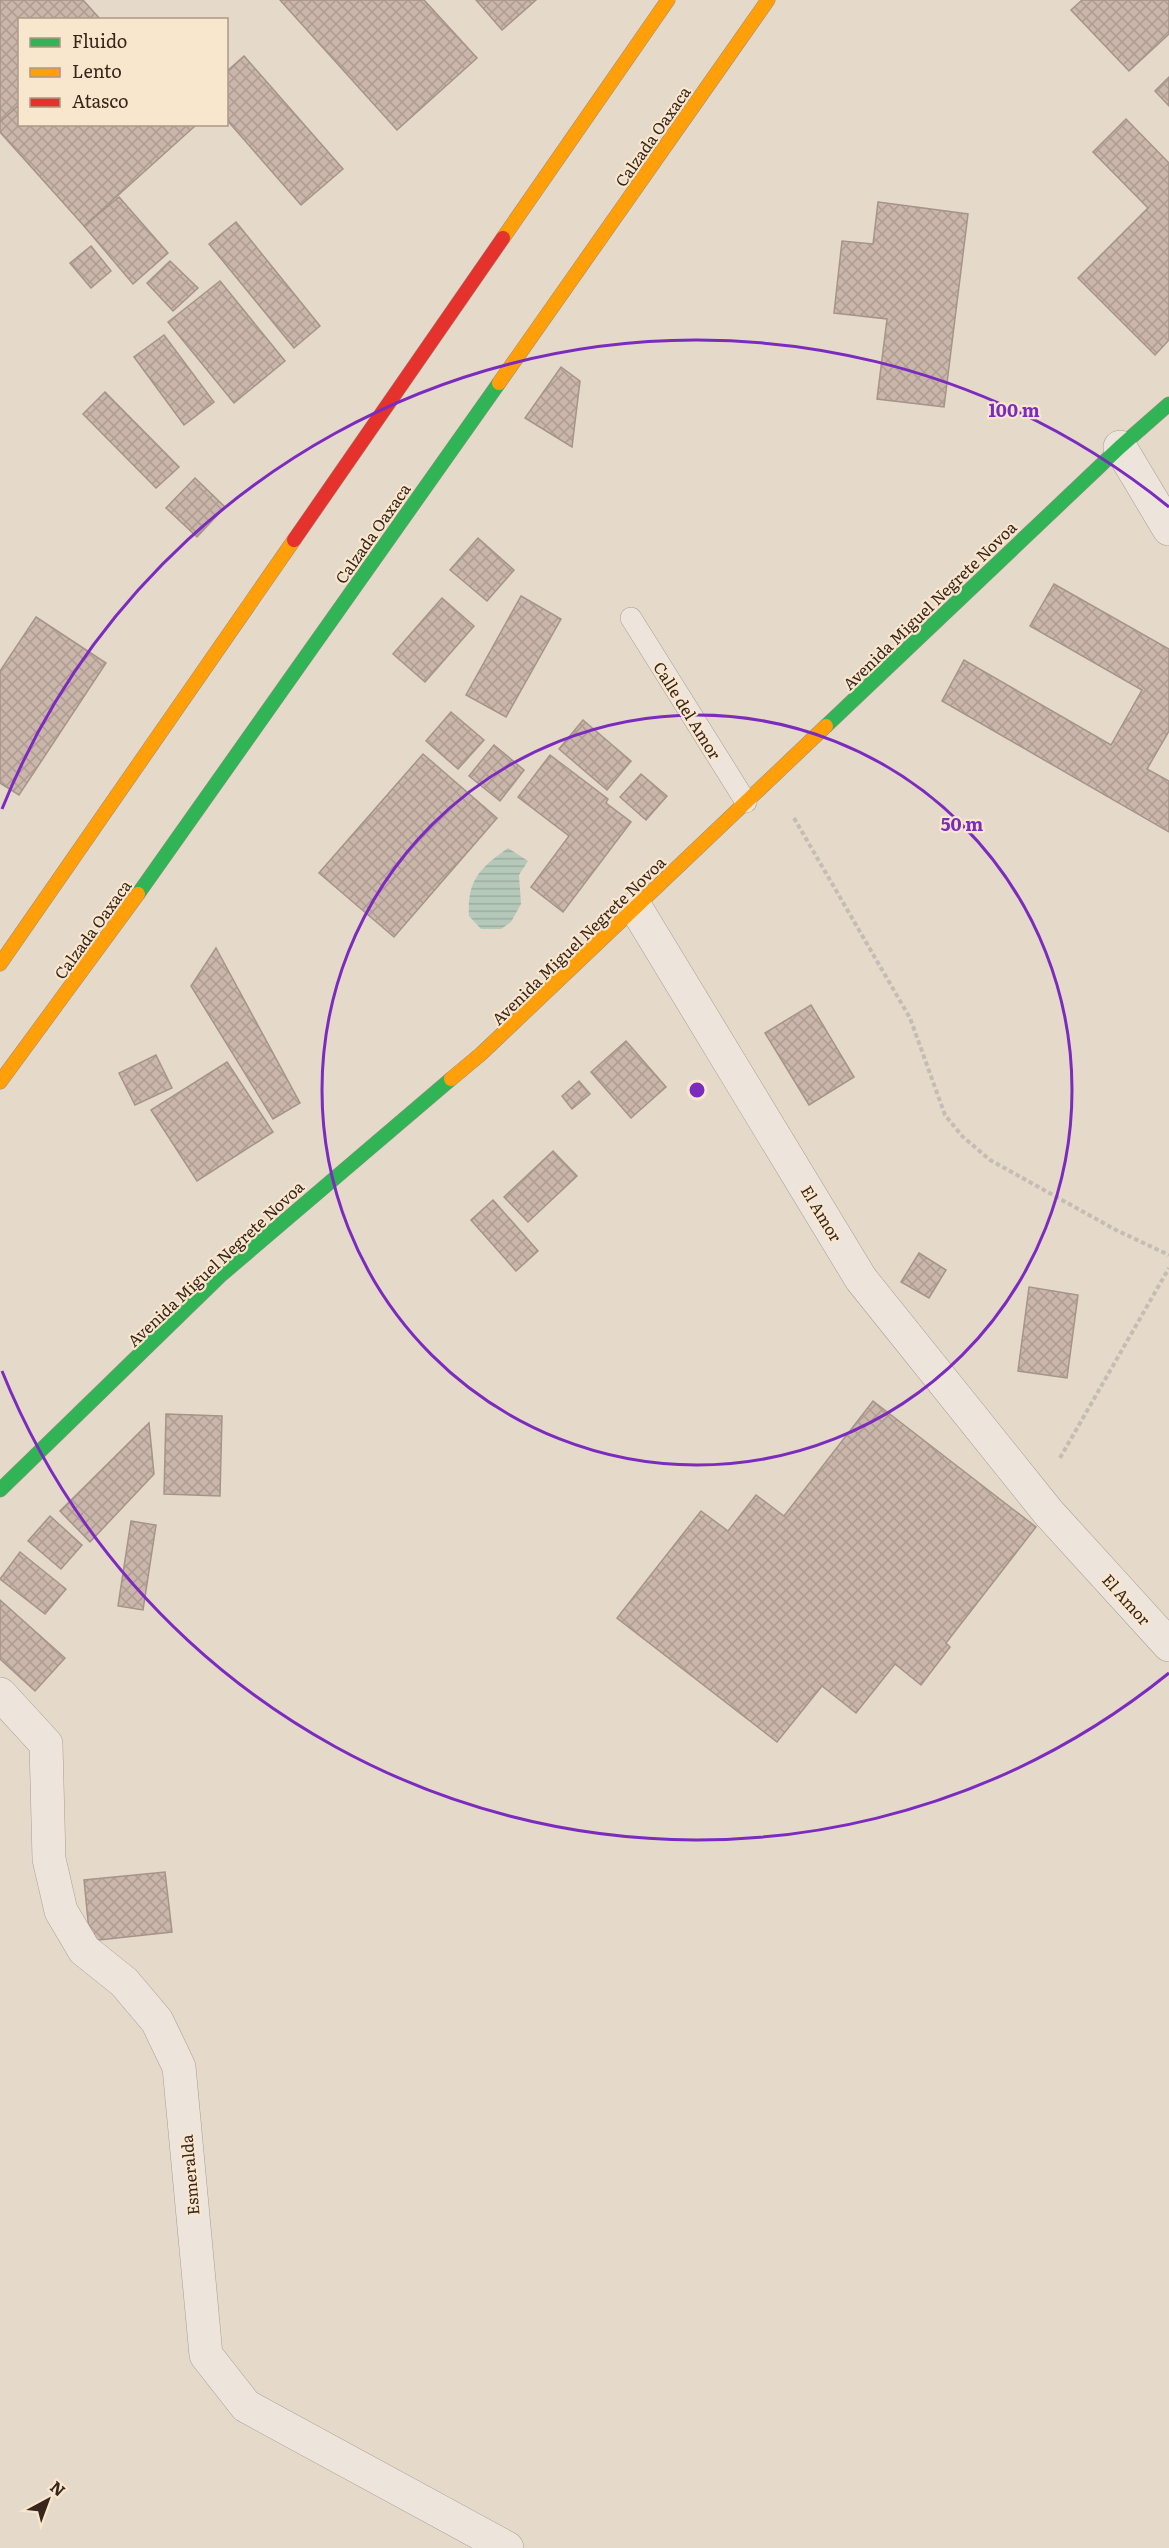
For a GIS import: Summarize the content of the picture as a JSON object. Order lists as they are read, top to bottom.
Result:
{
  "streets": {
    "main road": ["Calzada Oaxaca", "Avenida Miguel Negrete Novoa"],
    "street": ["El Amor", "Esmeralda"],
    "lane": ["Calle del Amor"]
  },
  "crossings": [
    ["Avenida Miguel Negrete Novoa", "Calle del Amor"],
    ["Avenida Miguel Negrete Novoa", "El Amor"]
  ],
  "legend": ["Fluido", "Lento", "Atasco"],
  "north": "top right",
  "rings": ["100 m", "50 m"]
}
